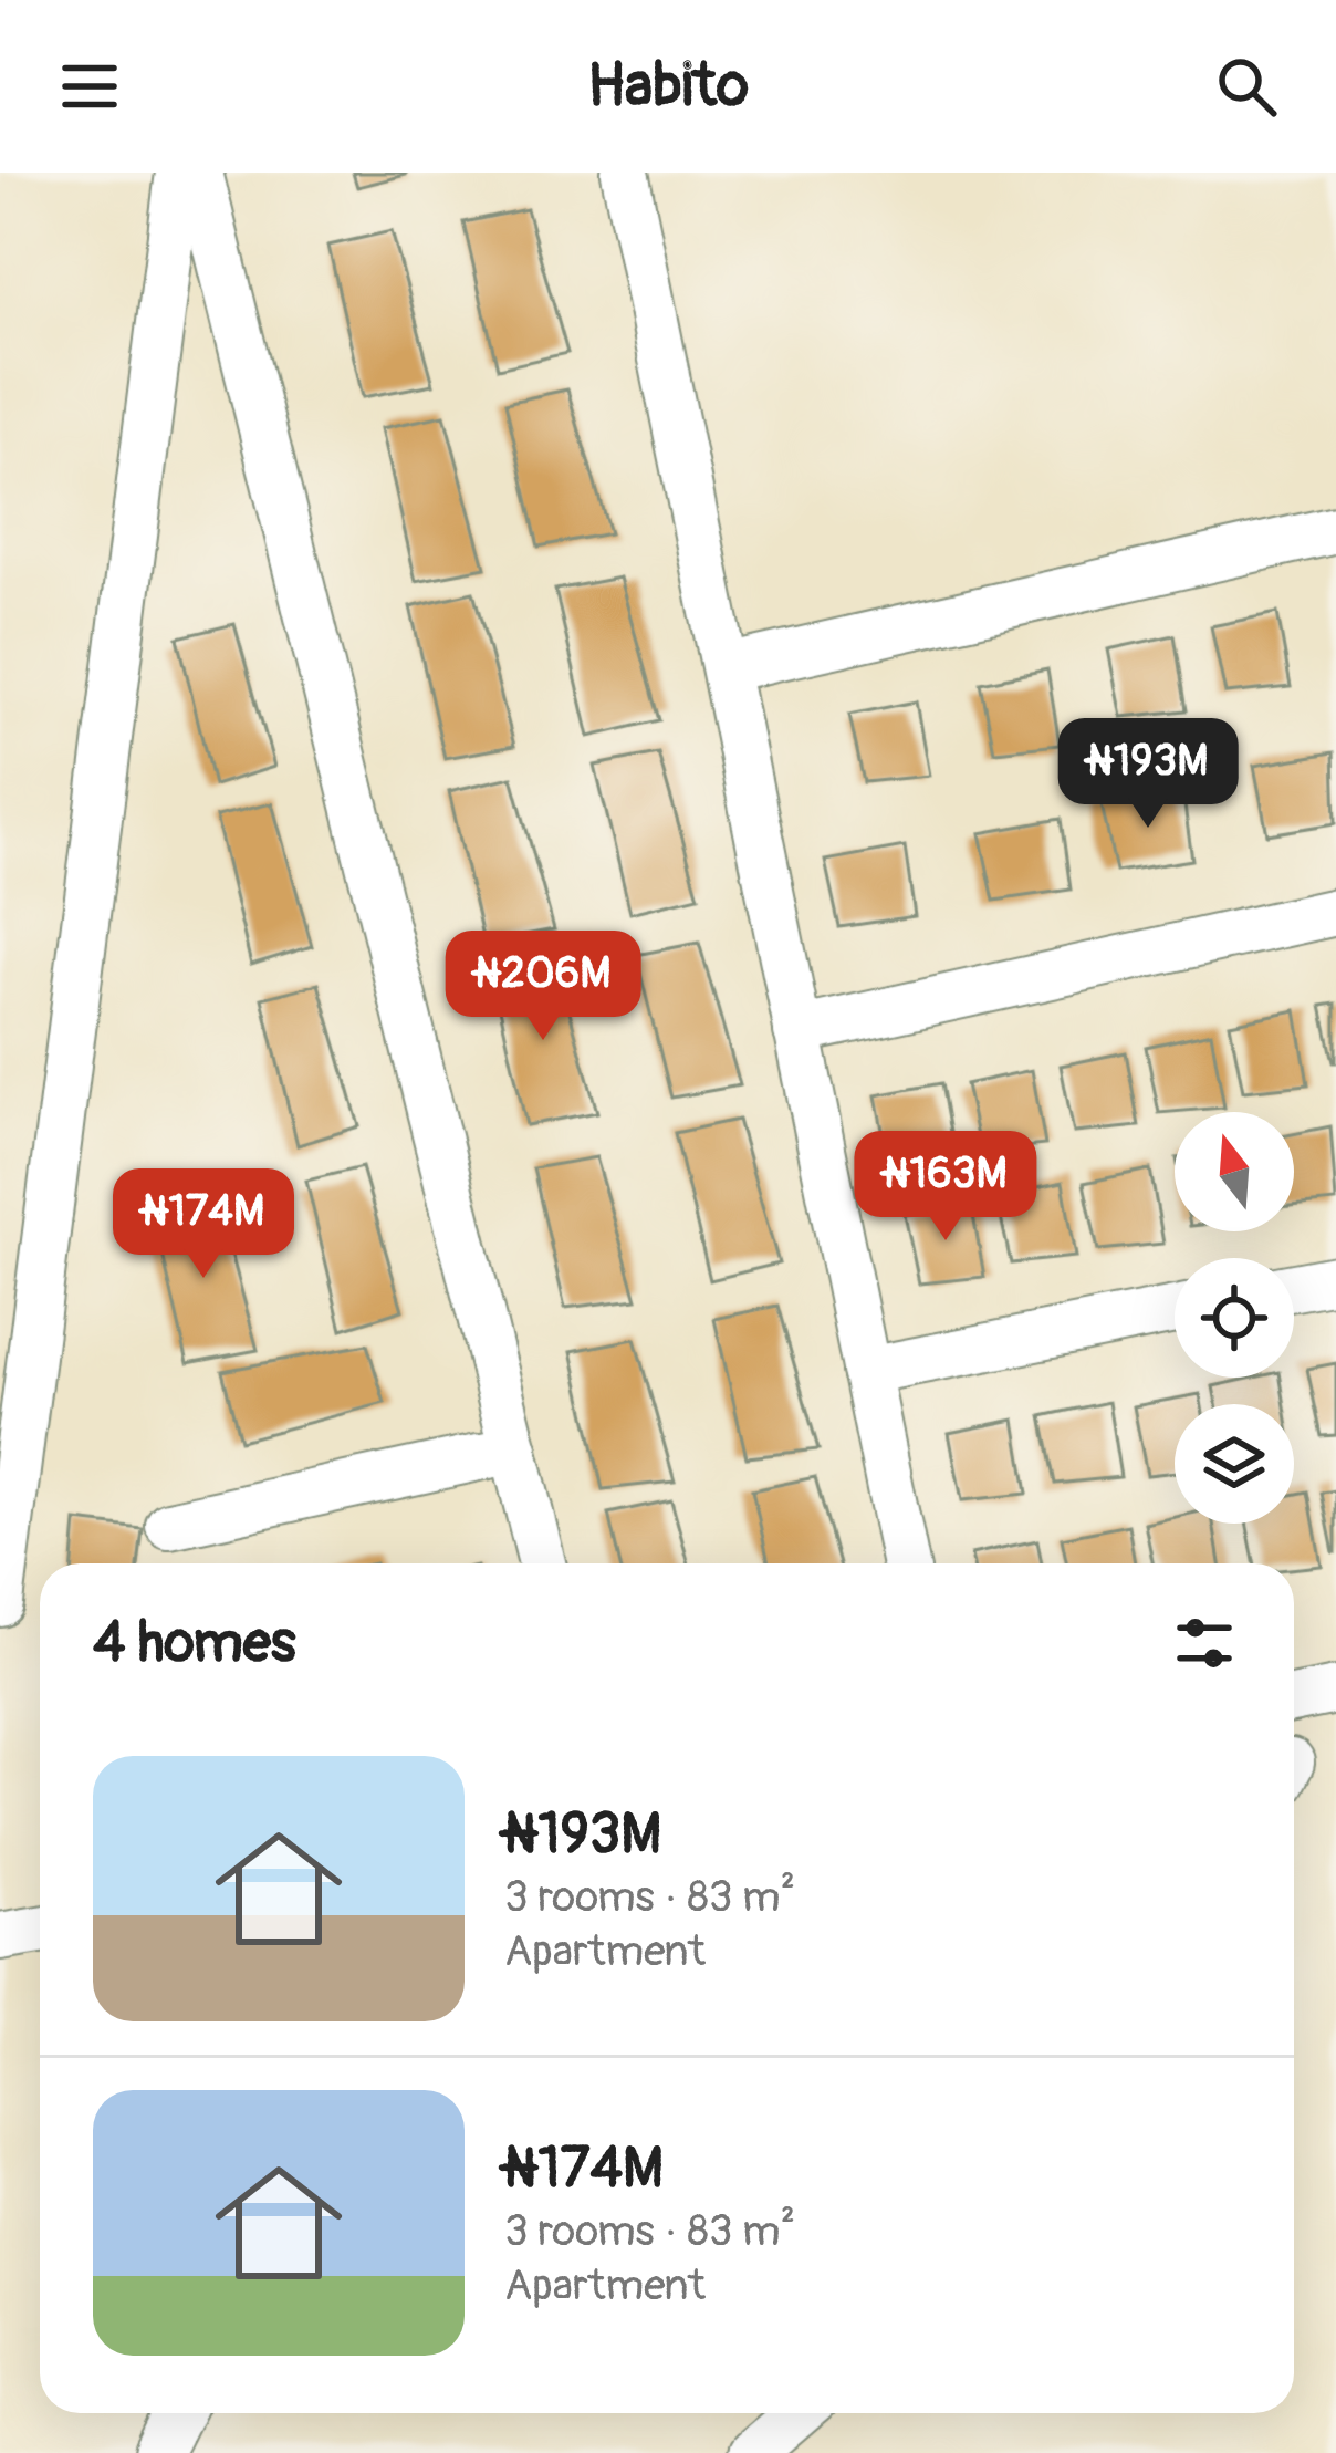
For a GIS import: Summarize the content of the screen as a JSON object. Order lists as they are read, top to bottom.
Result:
{
  "north": "top",
  "page": {
    "header": "Habito",
    "price": [
      "₦193M",
      "₦206M",
      "₦163M",
      "₦174M"
    ],
    "heading": "4 homes",
    "list": [
      {
        "name": "₦193M",
        "note": "3 rooms · 83 m² · Apartment"
      },
      {
        "name": "₦174M",
        "note": "3 rooms · 83 m² · Apartment"
      }
    ]
  }
}
